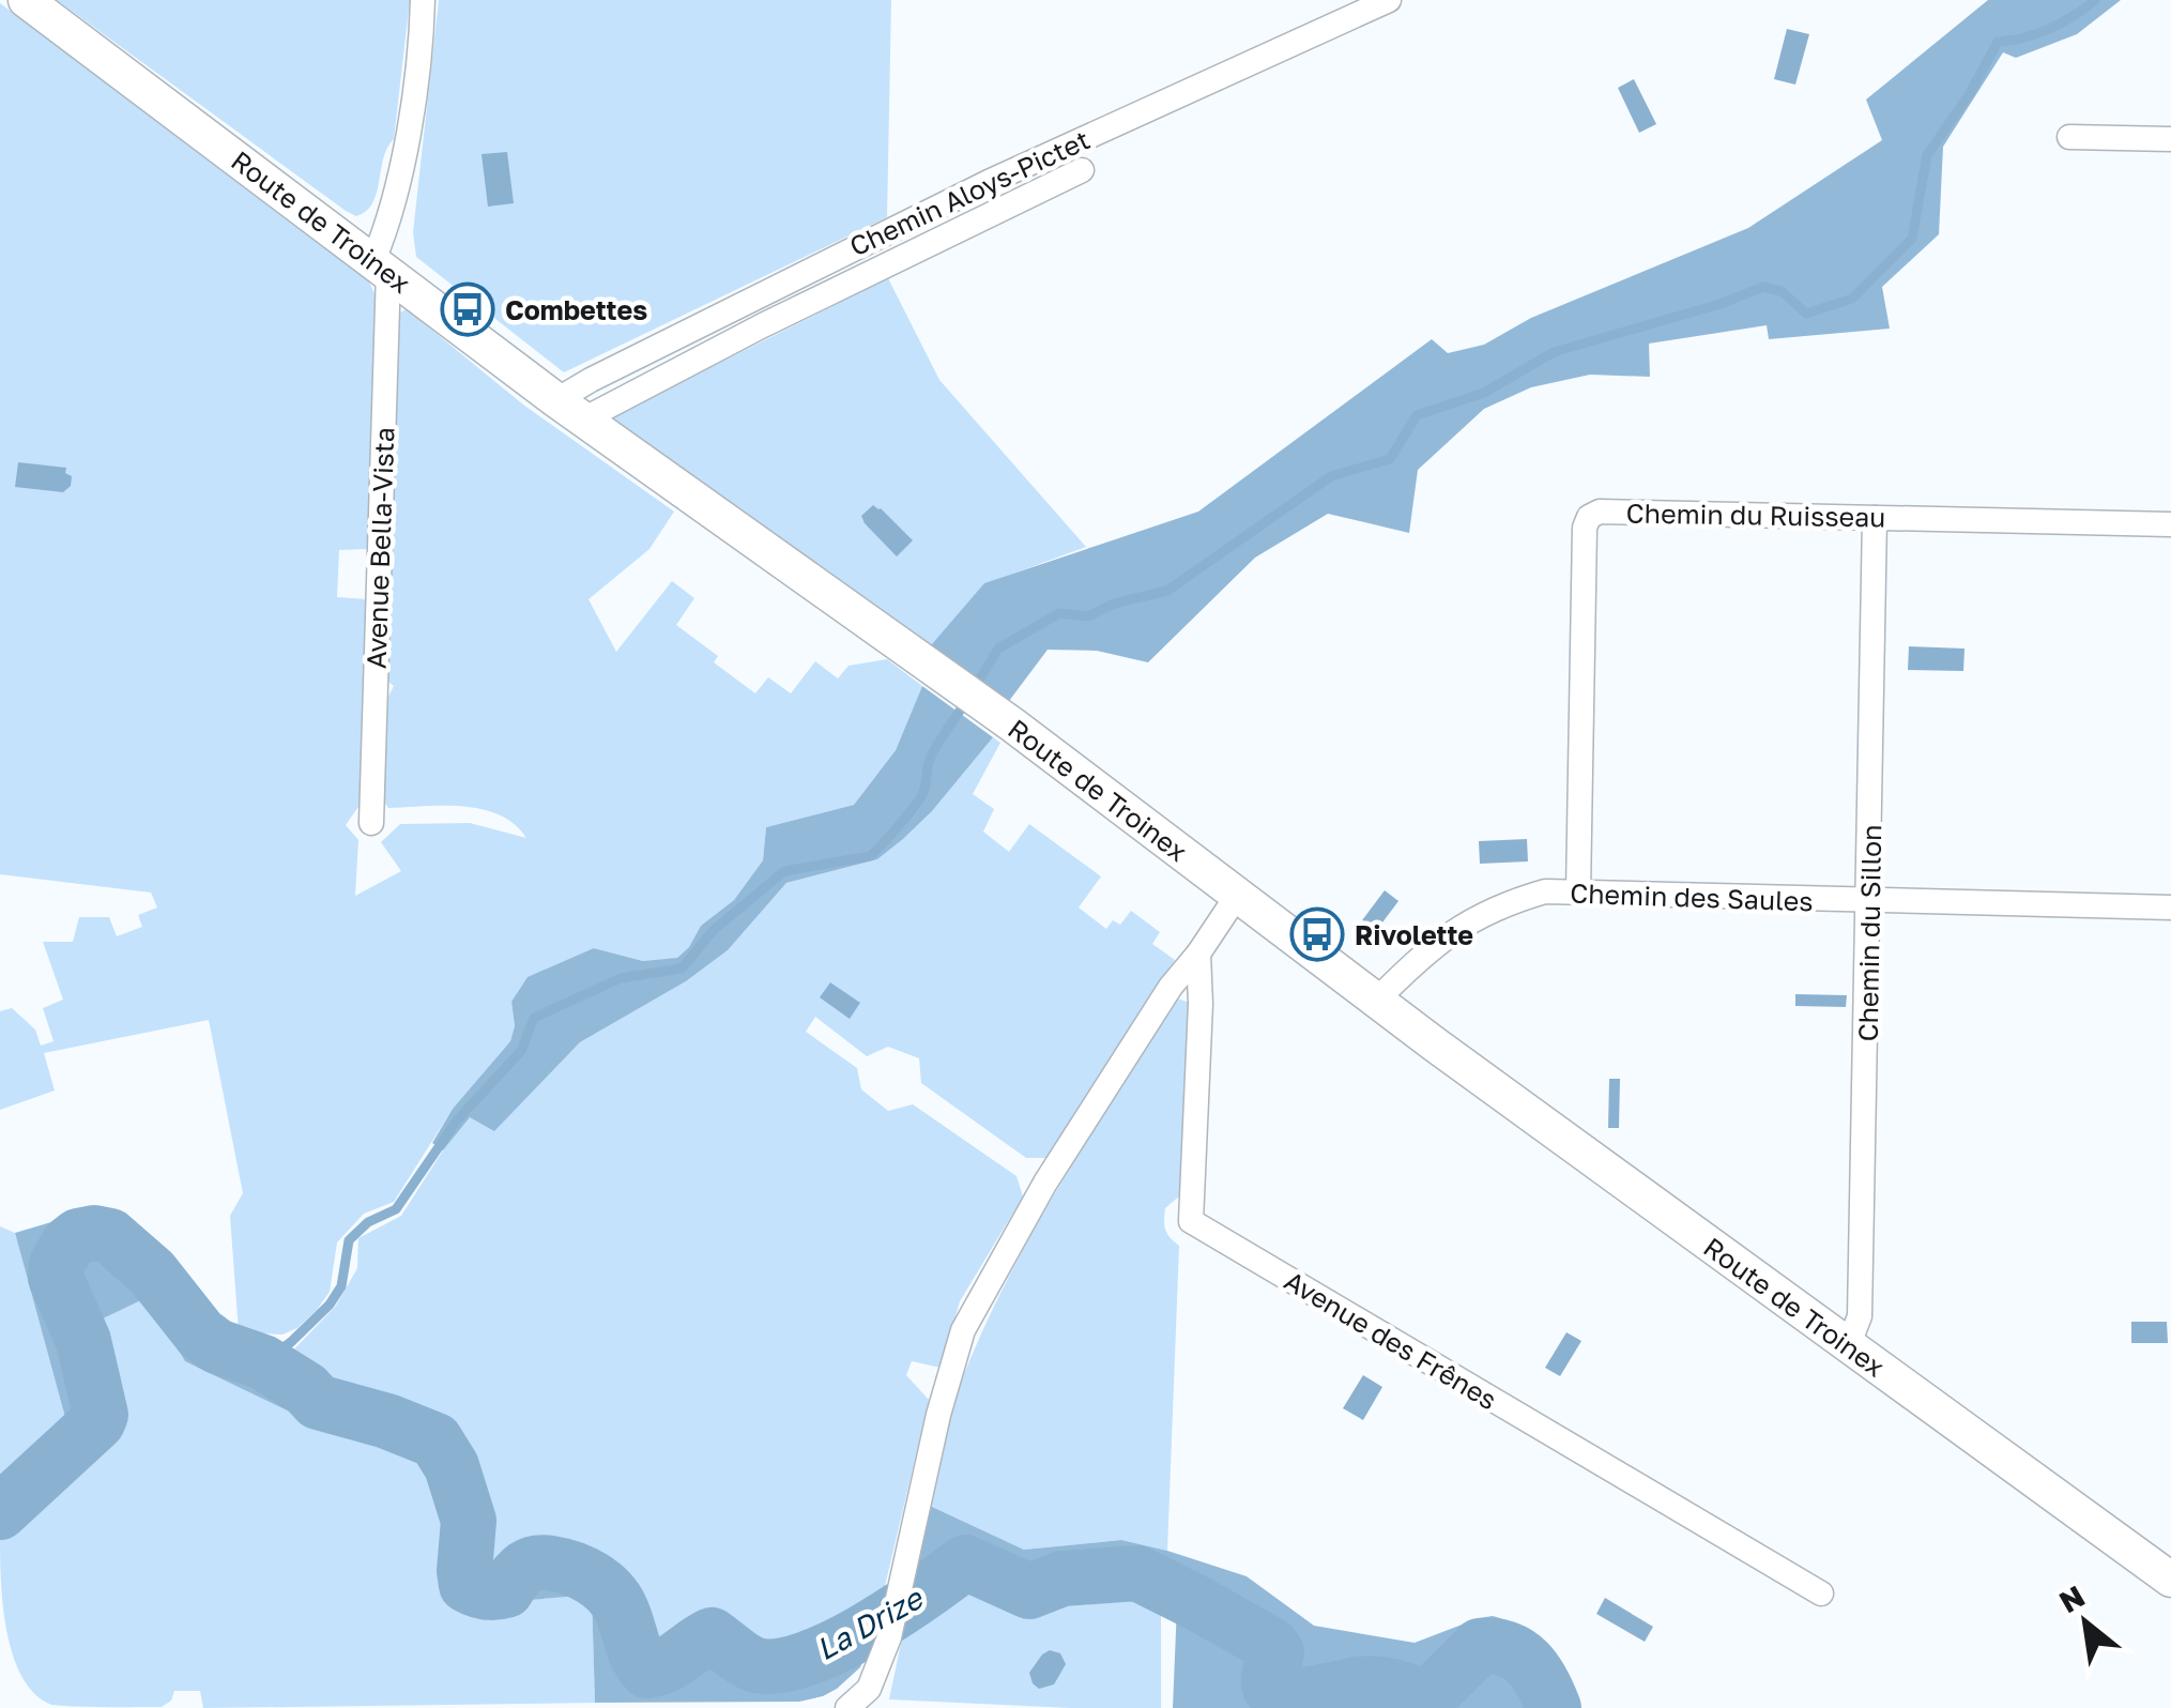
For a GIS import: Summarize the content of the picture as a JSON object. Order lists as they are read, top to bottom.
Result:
{
  "streets": {
    "street": [
      "Chemin Aloys-Pictet",
      "Route de Troinex",
      "Chemin du Ruisseau",
      "Avenue Bella-Vista",
      "Chemin des Saules",
      "Chemin du Sillon",
      "Avenue des Frênes"
    ]
  },
  "crossings": [
    ["Chemin Aloys-Pictet", "Route de Troinex"],
    ["Route de Troinex", "Avenue Bella-Vista"],
    ["Route de Troinex", "Chemin des Saules"],
    ["Route de Troinex", "Chemin du Sillon"],
    ["Chemin du Ruisseau", "Chemin des Saules"],
    ["Chemin du Ruisseau", "Chemin du Sillon"],
    ["Chemin des Saules", "Chemin du Sillon"]
  ],
  "water": ["La Drize"],
  "places": {
    "bus stop": ["Combettes", "Rivolette"]
  },
  "north": "top left"
}
